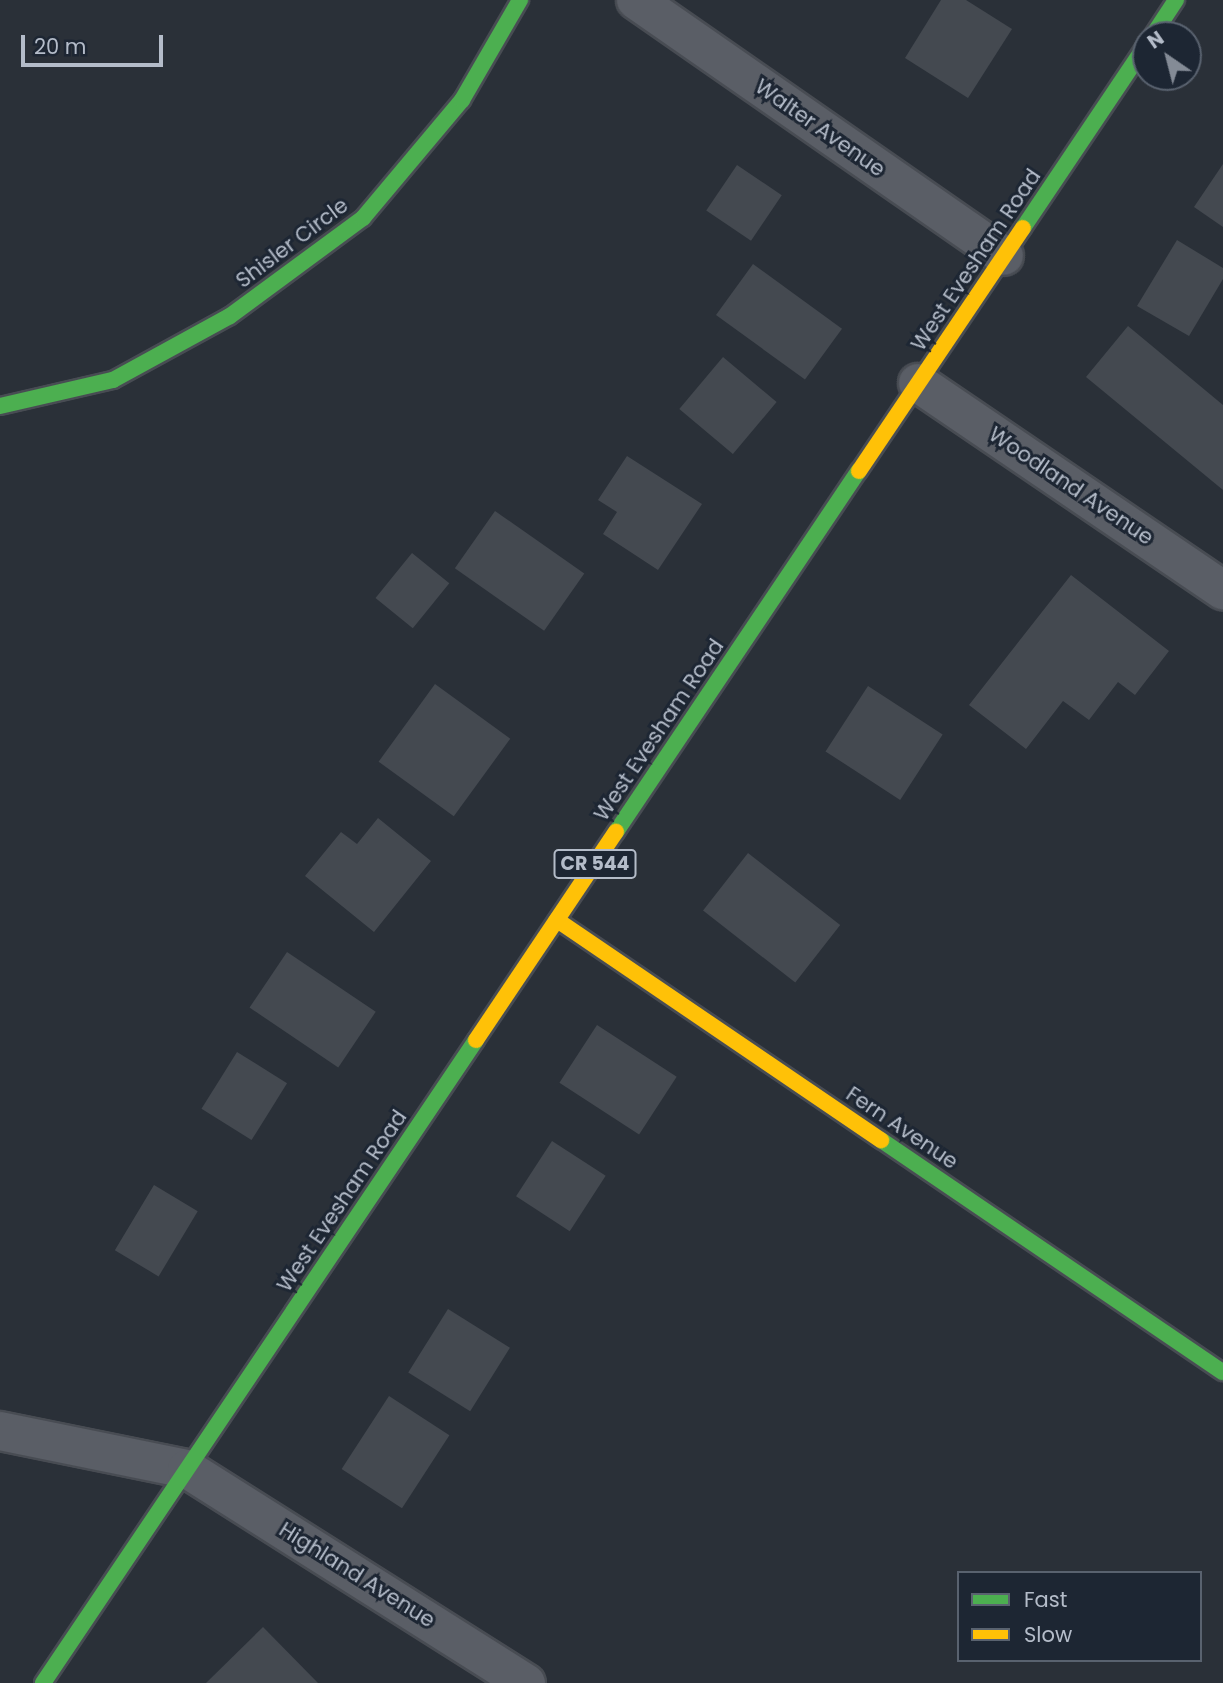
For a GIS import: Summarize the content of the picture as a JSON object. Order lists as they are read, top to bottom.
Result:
{
  "streets": {
    "main road": [
      "Shisler Circle",
      "West Evesham Road",
      "CR 544",
      "Fern Avenue"
    ],
    "street": ["Walter Avenue", "Woodland Avenue", "Highland Avenue"]
  },
  "crossings": [
    ["Walter Avenue", "West Evesham Road"],
    ["West Evesham Road", "Woodland Avenue"],
    ["West Evesham Road", "Fern Avenue"],
    ["West Evesham Road", "Highland Avenue"]
  ],
  "legend": ["Fast", "Slow"],
  "scale_bar": "20 m",
  "north": "top left"
}
